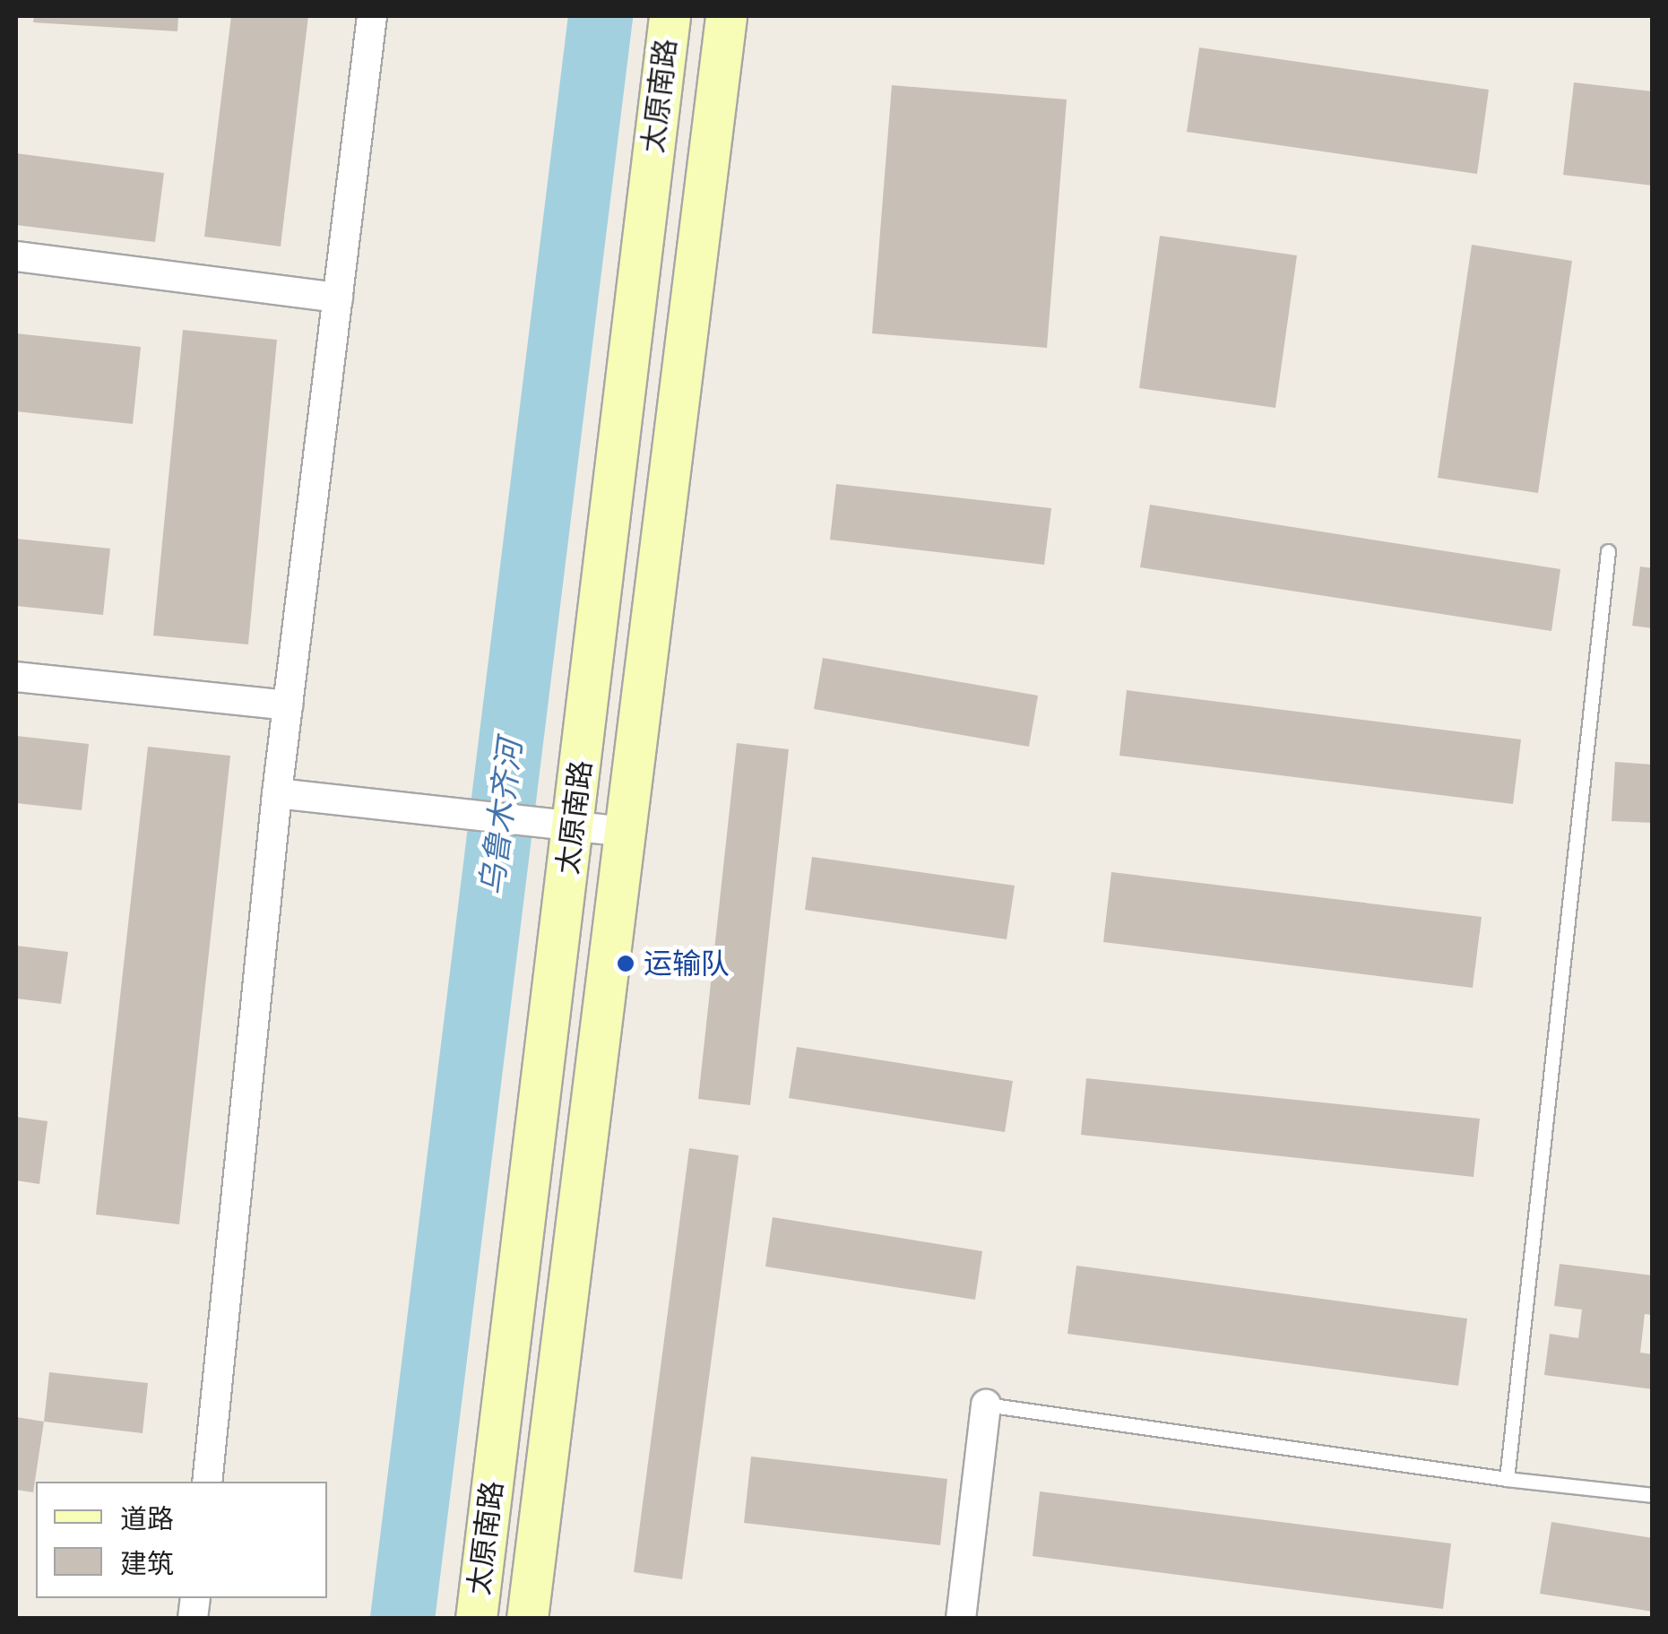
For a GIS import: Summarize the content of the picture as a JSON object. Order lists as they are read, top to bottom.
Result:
{
  "streets": {
    "main road": ["太原南路"]
  },
  "water": ["乌鲁木齐河"],
  "places": ["运输队"],
  "legend": ["道路", "建筑"]
}
